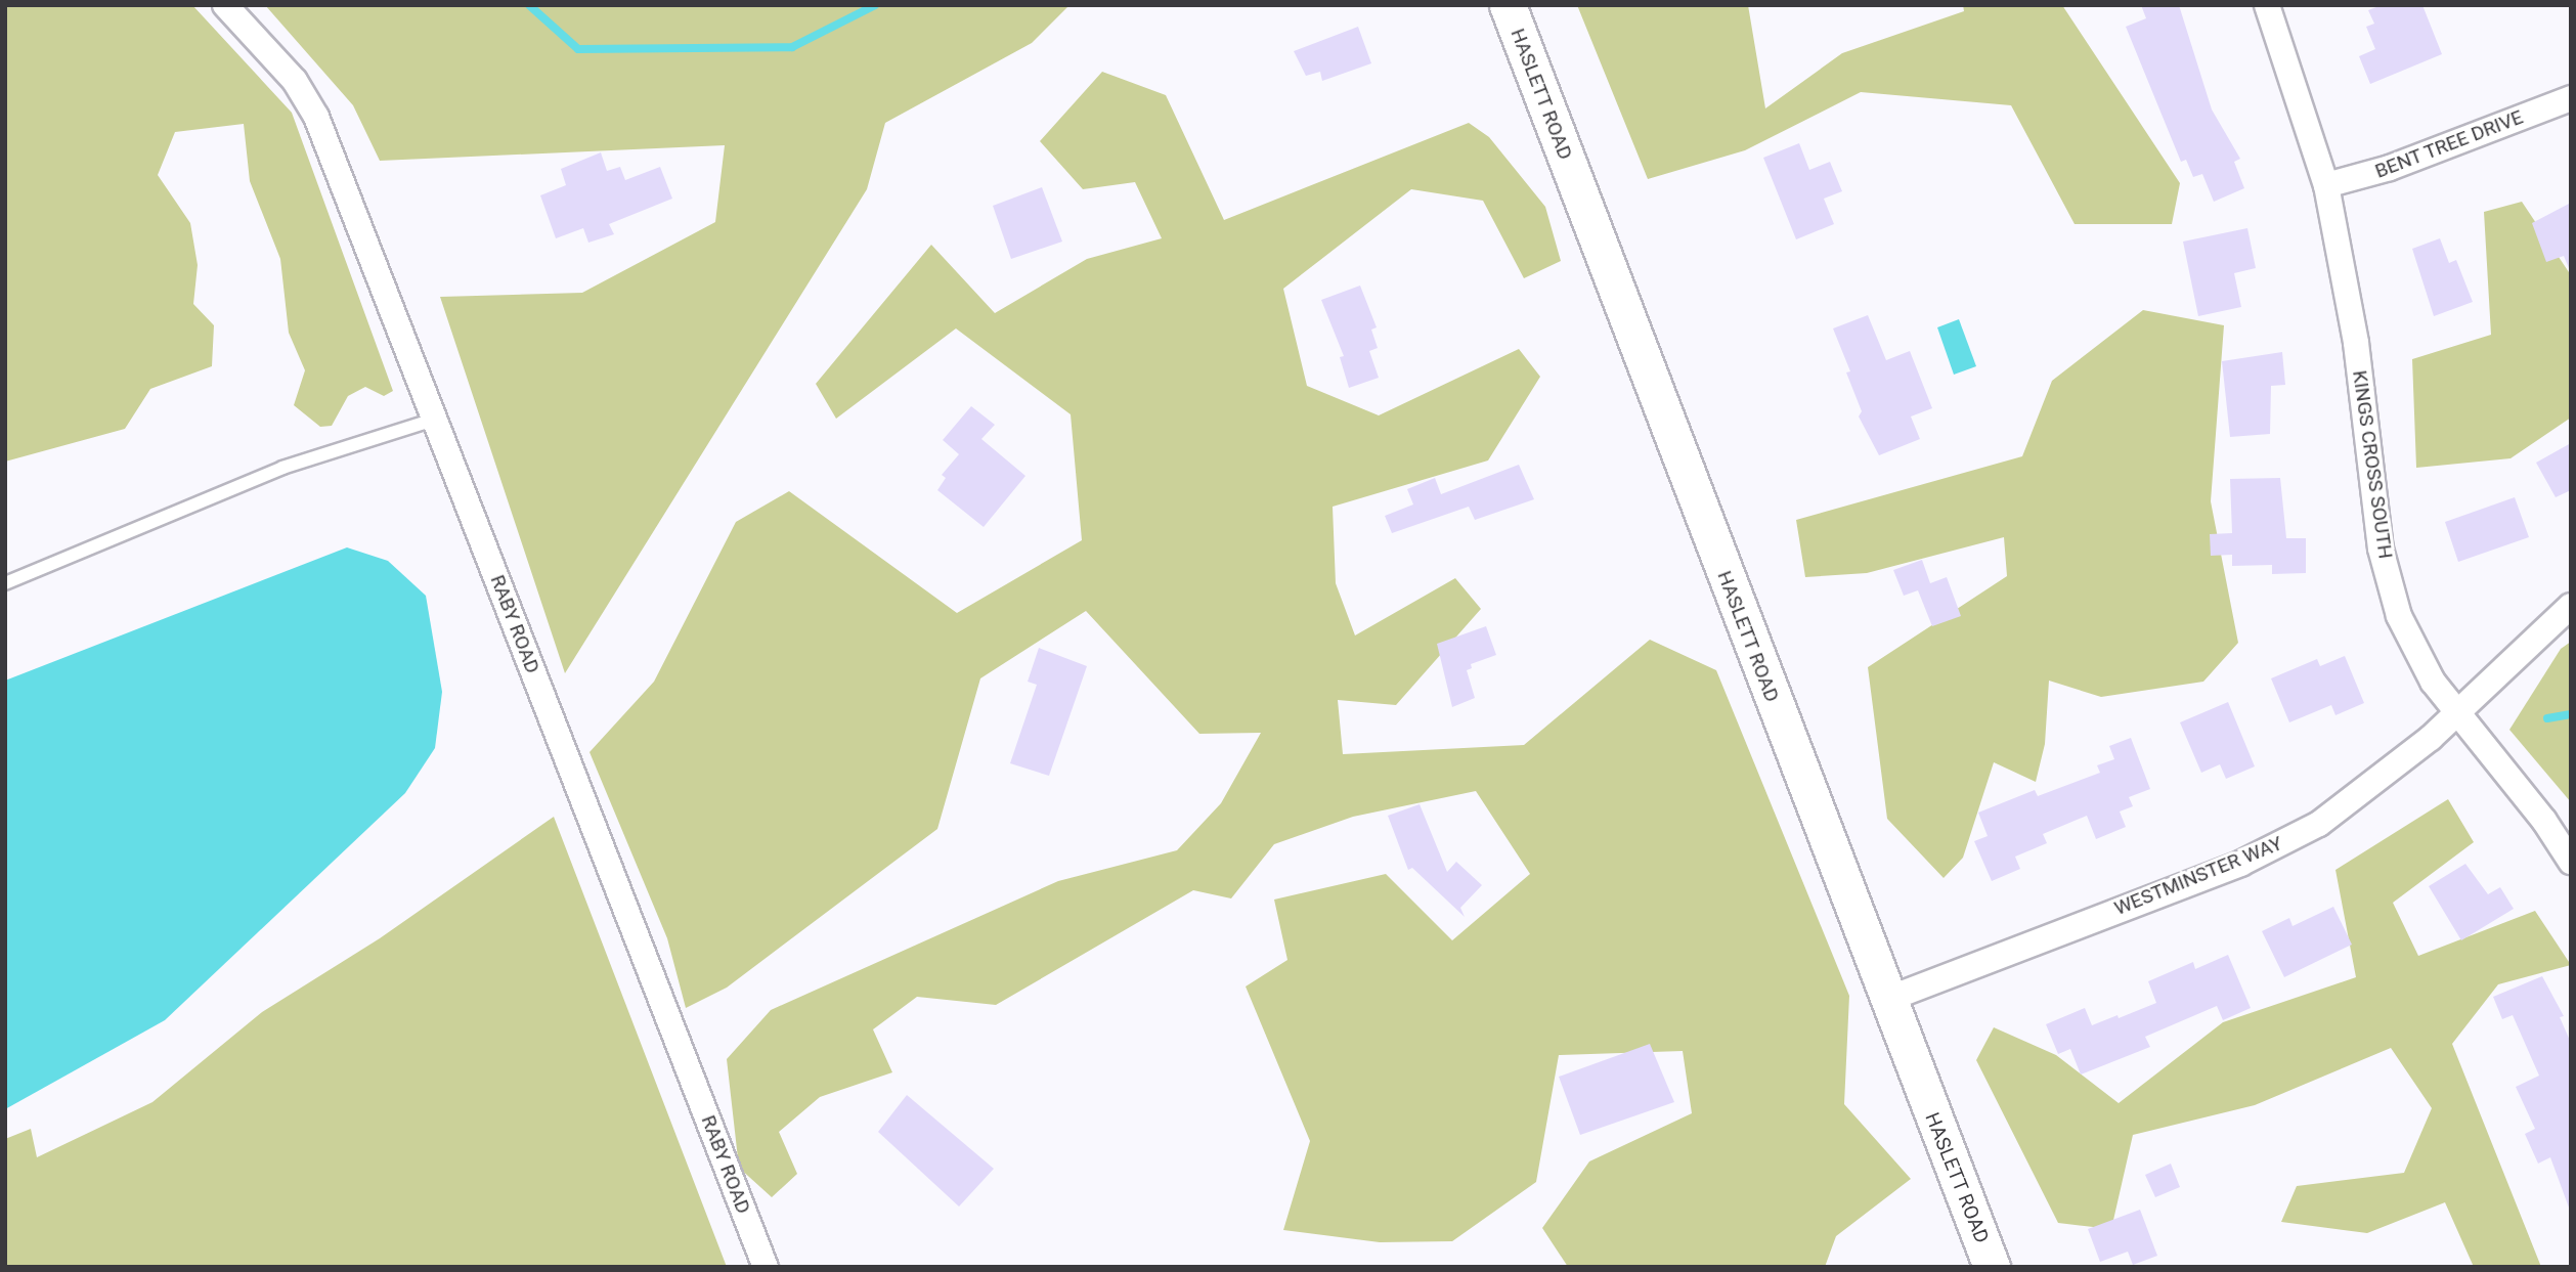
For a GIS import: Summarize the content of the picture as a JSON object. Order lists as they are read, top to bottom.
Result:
{
  "streets": {
    "main road": ["HASLETT ROAD"],
    "street": [
      "BENT TREE DRIVE",
      "KINGS CROSS SOUTH",
      "RABY ROAD",
      "WESTMINSTER WAY"
    ]
  },
  "crossings": [
    ["HASLETT ROAD", "WESTMINSTER WAY"],
    ["BENT TREE DRIVE", "KINGS CROSS SOUTH"],
    ["KINGS CROSS SOUTH", "WESTMINSTER WAY"]
  ]
}
